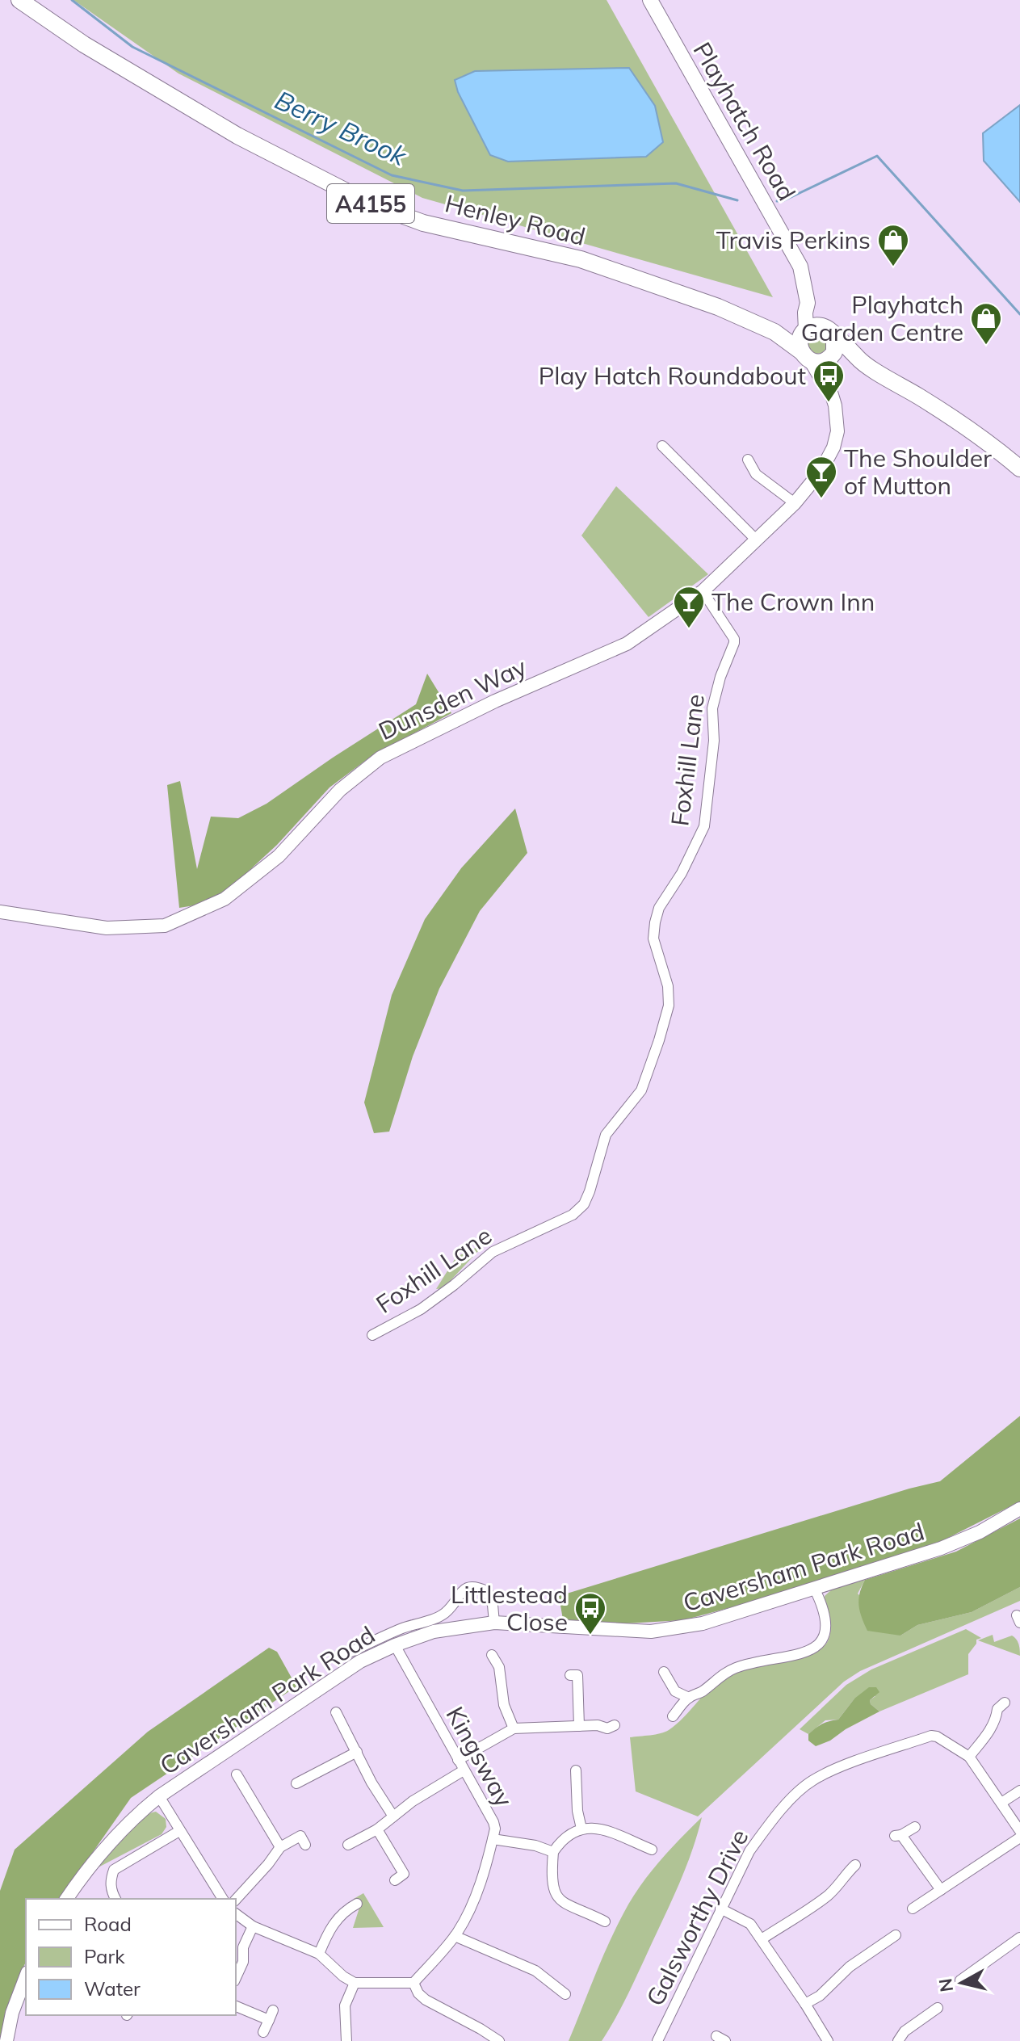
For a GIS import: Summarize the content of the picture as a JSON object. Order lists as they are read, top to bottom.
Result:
{
  "streets": {
    "main road": ["Playhatch Road", "A4155", "Henley Road"],
    "street": [
      "Dunsden Way",
      "Foxhill Lane",
      "Caversham Park Road",
      "Kingsway",
      "Galsworthy Drive"
    ]
  },
  "crossings": [
    ["Playhatch Road", "Henley Road"],
    ["Playhatch Road", "Dunsden Way"],
    ["Henley Road", "Dunsden Way"],
    ["Dunsden Way", "Foxhill Lane"],
    ["Caversham Park Road", "Kingsway"]
  ],
  "water": ["Berry Brook"],
  "places": {
    "shop": ["Travis Perkins", "Playhatch Garden Centre"],
    "bus stop": ["Play Hatch Roundabout", "Littlestead Close"],
    "bar": ["The Shoulder of Mutton", "The Crown Inn"]
  },
  "legend": ["Road", "Park", "Water"],
  "north": "left"
}
